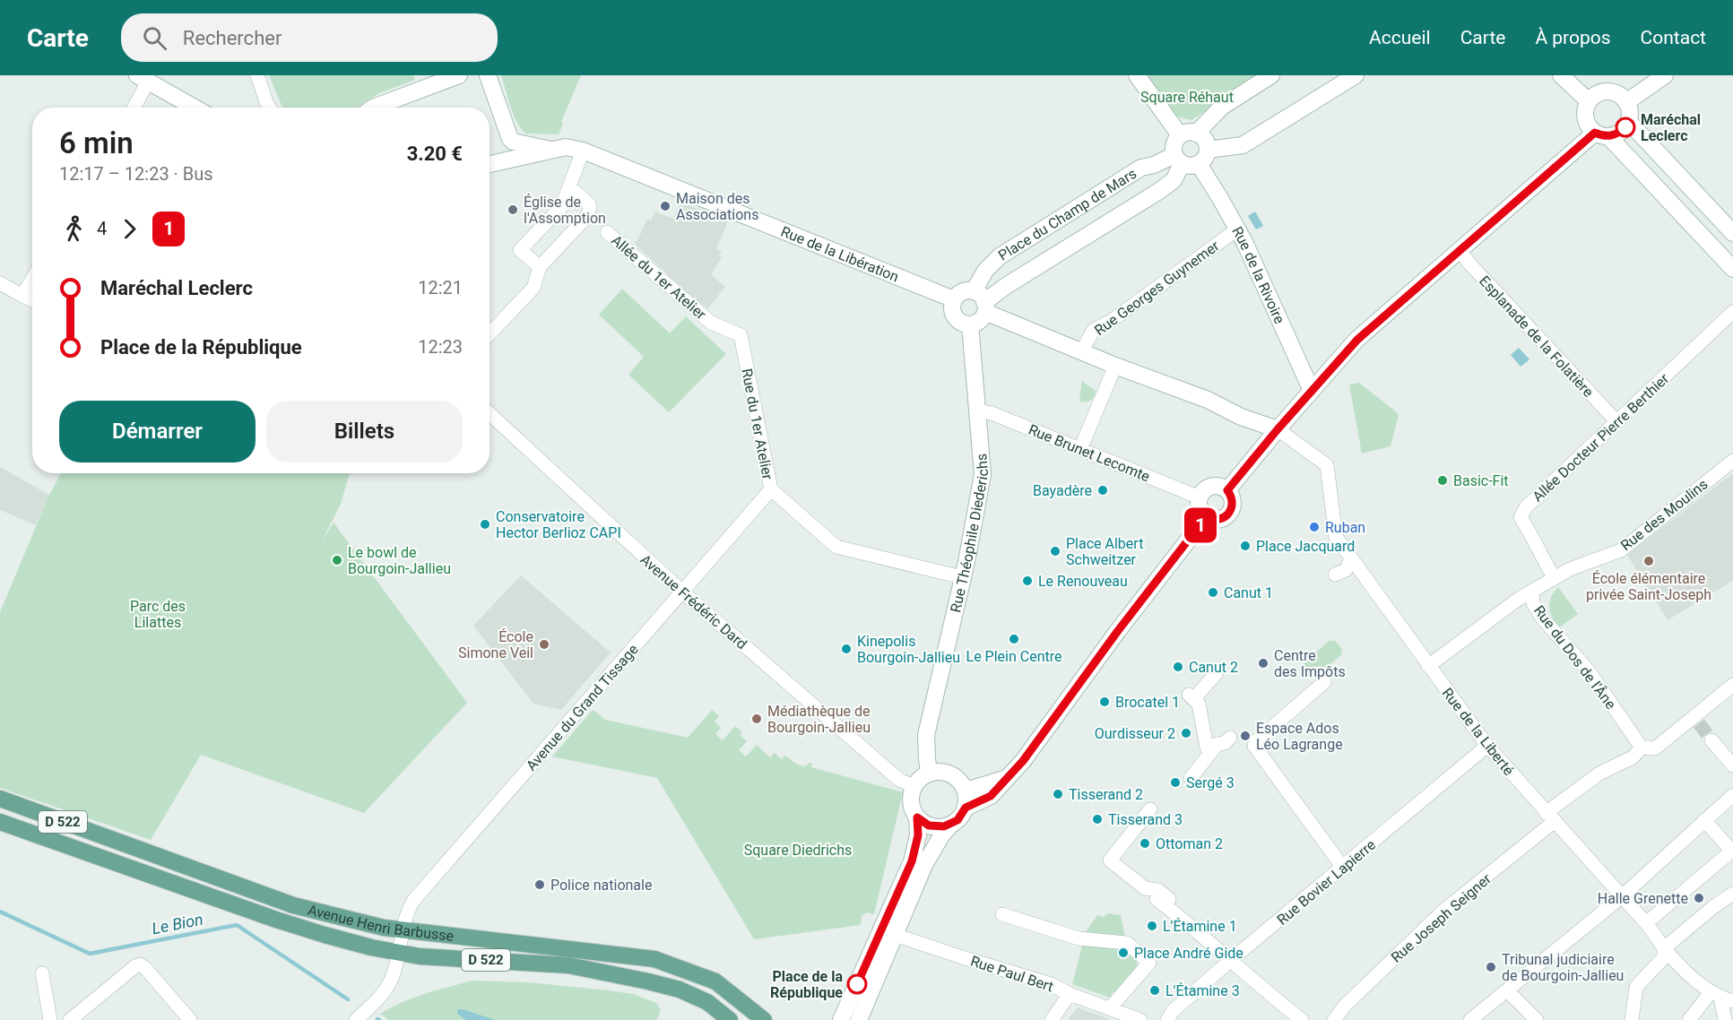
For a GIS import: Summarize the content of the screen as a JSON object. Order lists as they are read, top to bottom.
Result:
{
  "streets": {
    "main road": ["D 522", "Avenue Henri Barbusse"],
    "street": [
      "Place du Champ de Mars",
      "Rue de la Libération",
      "Rue de la Rivoire",
      "Allée du 1er Atelier",
      "Rue Georges Guynemer",
      "Esplanade de la Folatière",
      "Rue du 1er Atelier",
      "Allée Docteur Pierre Berthier",
      "Rue Brunet Lecomte",
      "Rue des Moulins",
      "Rue Théophile Diederichs",
      "Avenue Frédéric Dard",
      "Rue du Dos de l'Âne",
      "Avenue du Grand Tissage",
      "Rue de la Liberté",
      "Rue Bovier Lapierre",
      "Rue Joseph Seigner",
      "Rue Paul Bert"
    ]
  },
  "crossings": [
    ["Place du Champ de Mars", "Rue de la Libération"],
    ["Place du Champ de Mars", "Rue de la Rivoire"],
    ["Place du Champ de Mars", "Rue Théophile Diederichs"],
    ["Rue de la Libération", "Rue Théophile Diederichs"],
    ["Rue de la Rivoire", "Rue Georges Guynemer"],
    ["Allée du 1er Atelier", "Rue du 1er Atelier"],
    ["Esplanade de la Folatière", "Allée Docteur Pierre Berthier"],
    ["Rue du 1er Atelier", "Rue Théophile Diederichs"],
    ["Rue du 1er Atelier", "Avenue du Grand Tissage"],
    ["Allée Docteur Pierre Berthier", "Rue des Moulins"],
    ["Rue Brunet Lecomte", "Rue Théophile Diederichs"],
    ["Rue des Moulins", "Rue du Dos de l'Âne"],
    ["Rue des Moulins", "Rue de la Liberté"],
    ["Rue Théophile Diederichs", "Avenue Frédéric Dard"],
    ["Avenue Frédéric Dard", "Avenue du Grand Tissage"],
    ["Rue du Dos de l'Âne", "Rue Joseph Seigner"],
    ["Avenue du Grand Tissage", "Avenue Henri Barbusse"],
    ["Rue de la Liberté", "Rue Bovier Lapierre"],
    ["Rue de la Liberté", "Rue Joseph Seigner"]
  ],
  "water": ["Le Bion"],
  "parks": ["Square Réhaut", "Parc des Lilattes", "Square Diedrichs"],
  "places": [
    "Maréchal Leclerc",
    "Maison des Associations",
    "Église de l'Assomption",
    "Basic-Fit",
    "Bayadère",
    "Conservatoire Hector Berlioz CAPI",
    "Ruban",
    "Place Jacquard",
    "Place Albert Schweitzer",
    "Le bowl de Bourgoin-Jallieu",
    "École élémentaire privée Saint-Joseph",
    "Le Renouveau",
    "Canut 1",
    "Le Plein Centre",
    "École Simone Veil",
    "Kinepolis Bourgoin-Jallieu",
    "Centre des Impôts",
    "Canut 2",
    "Brocatel 1",
    "Médiathèque de Bourgoin-Jallieu",
    "Ourdisseur 2",
    "Espace Ados Léo Lagrange",
    "Sergé 3",
    "Tisserand 2",
    "Tisserand 3",
    "Ottoman 2",
    "Police nationale",
    "Halle Grenette",
    "L'Étamine 1",
    "Place André Gide",
    "Tribunal judiciaire de Bourgoin-Jallieu",
    "Place de la République",
    "L'Étamine 3"
  ],
  "lines": ["bus line 1"],
  "page": {
    "header": "Carte",
    "search": "Rechercher",
    "nav": [
      "Accueil",
      "Carte",
      "À propos",
      "Contact"
    ],
    "on_map": "1",
    "heading": ["6 min", "12:17 – 12:23 · Bus", "3.20 €"],
    "legs": ["4", "1"],
    "list": [
      {
        "name": "Maréchal Leclerc",
        "value": "12:21"
      },
      {
        "name": "Place de la République",
        "value": "12:23"
      }
    ],
    "buttons": ["Démarrer", "Billets"]
  }
}
